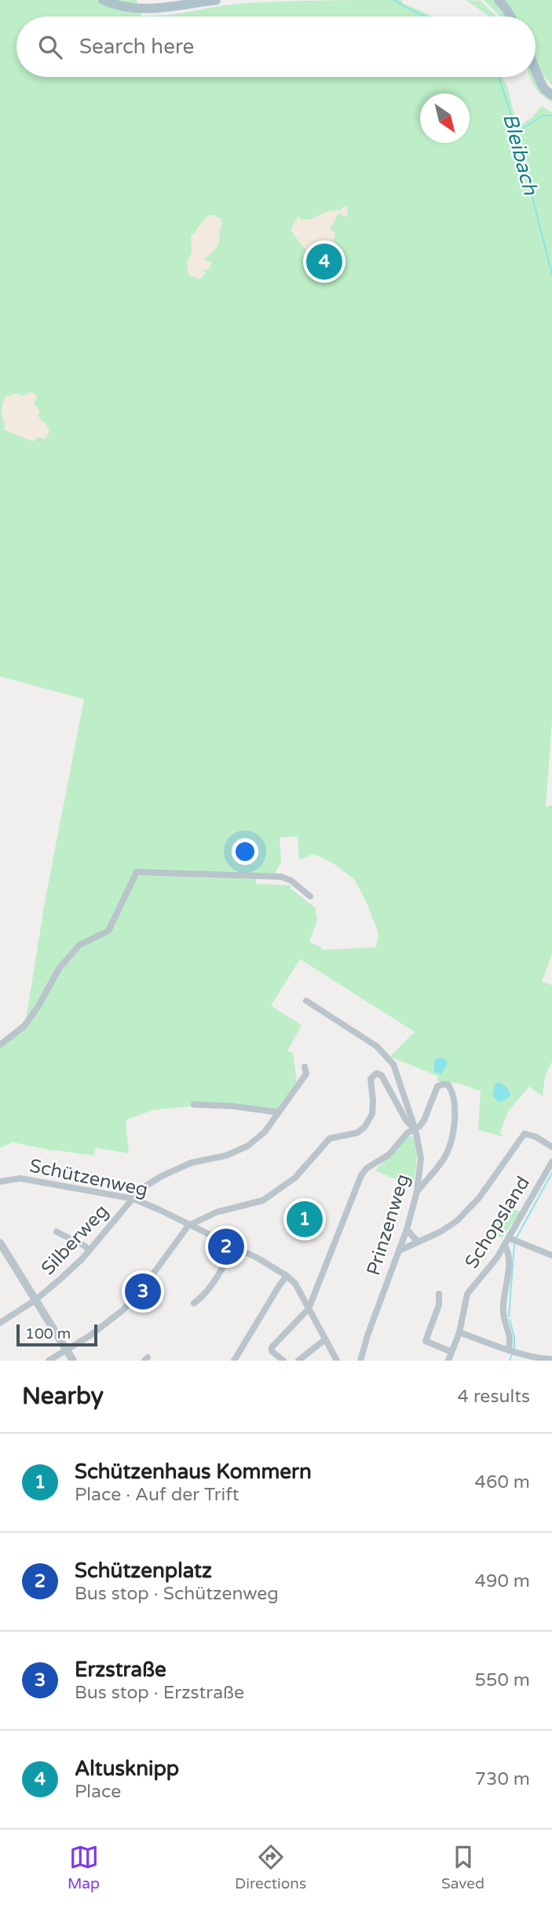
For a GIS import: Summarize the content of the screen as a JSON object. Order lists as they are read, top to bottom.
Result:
{
  "streets": {
    "street": [
      "Schützenweg",
      "Schopsland",
      "Prinzenweg",
      "Silberweg"
    ]
  },
  "crossings": [
    ["Schützenweg", "Silberweg"]
  ],
  "water": ["Bleibach"],
  "scale_bar": "100 m",
  "north": "bottom right",
  "page": {
    "search": "Search here",
    "pins": [
      "4",
      "1",
      "2",
      "3"
    ],
    "scale": "100 m",
    "heading": ["Nearby", "4 results"],
    "list": [
      {
        "mark": "1",
        "name": "Schützenhaus Kommern",
        "note": "Place · Auf der Trift",
        "value": "460 m"
      },
      {
        "mark": "2",
        "name": "Schützenplatz",
        "note": "Bus stop · Schützenweg",
        "value": "490 m"
      },
      {
        "mark": "3",
        "name": "Erzstraße",
        "note": "Bus stop · Erzstraße",
        "value": "550 m"
      },
      {
        "mark": "4",
        "name": "Altusknipp",
        "note": "Place",
        "value": "730 m"
      }
    ],
    "nav": ["Map", "Directions", "Saved"]
  }
}
